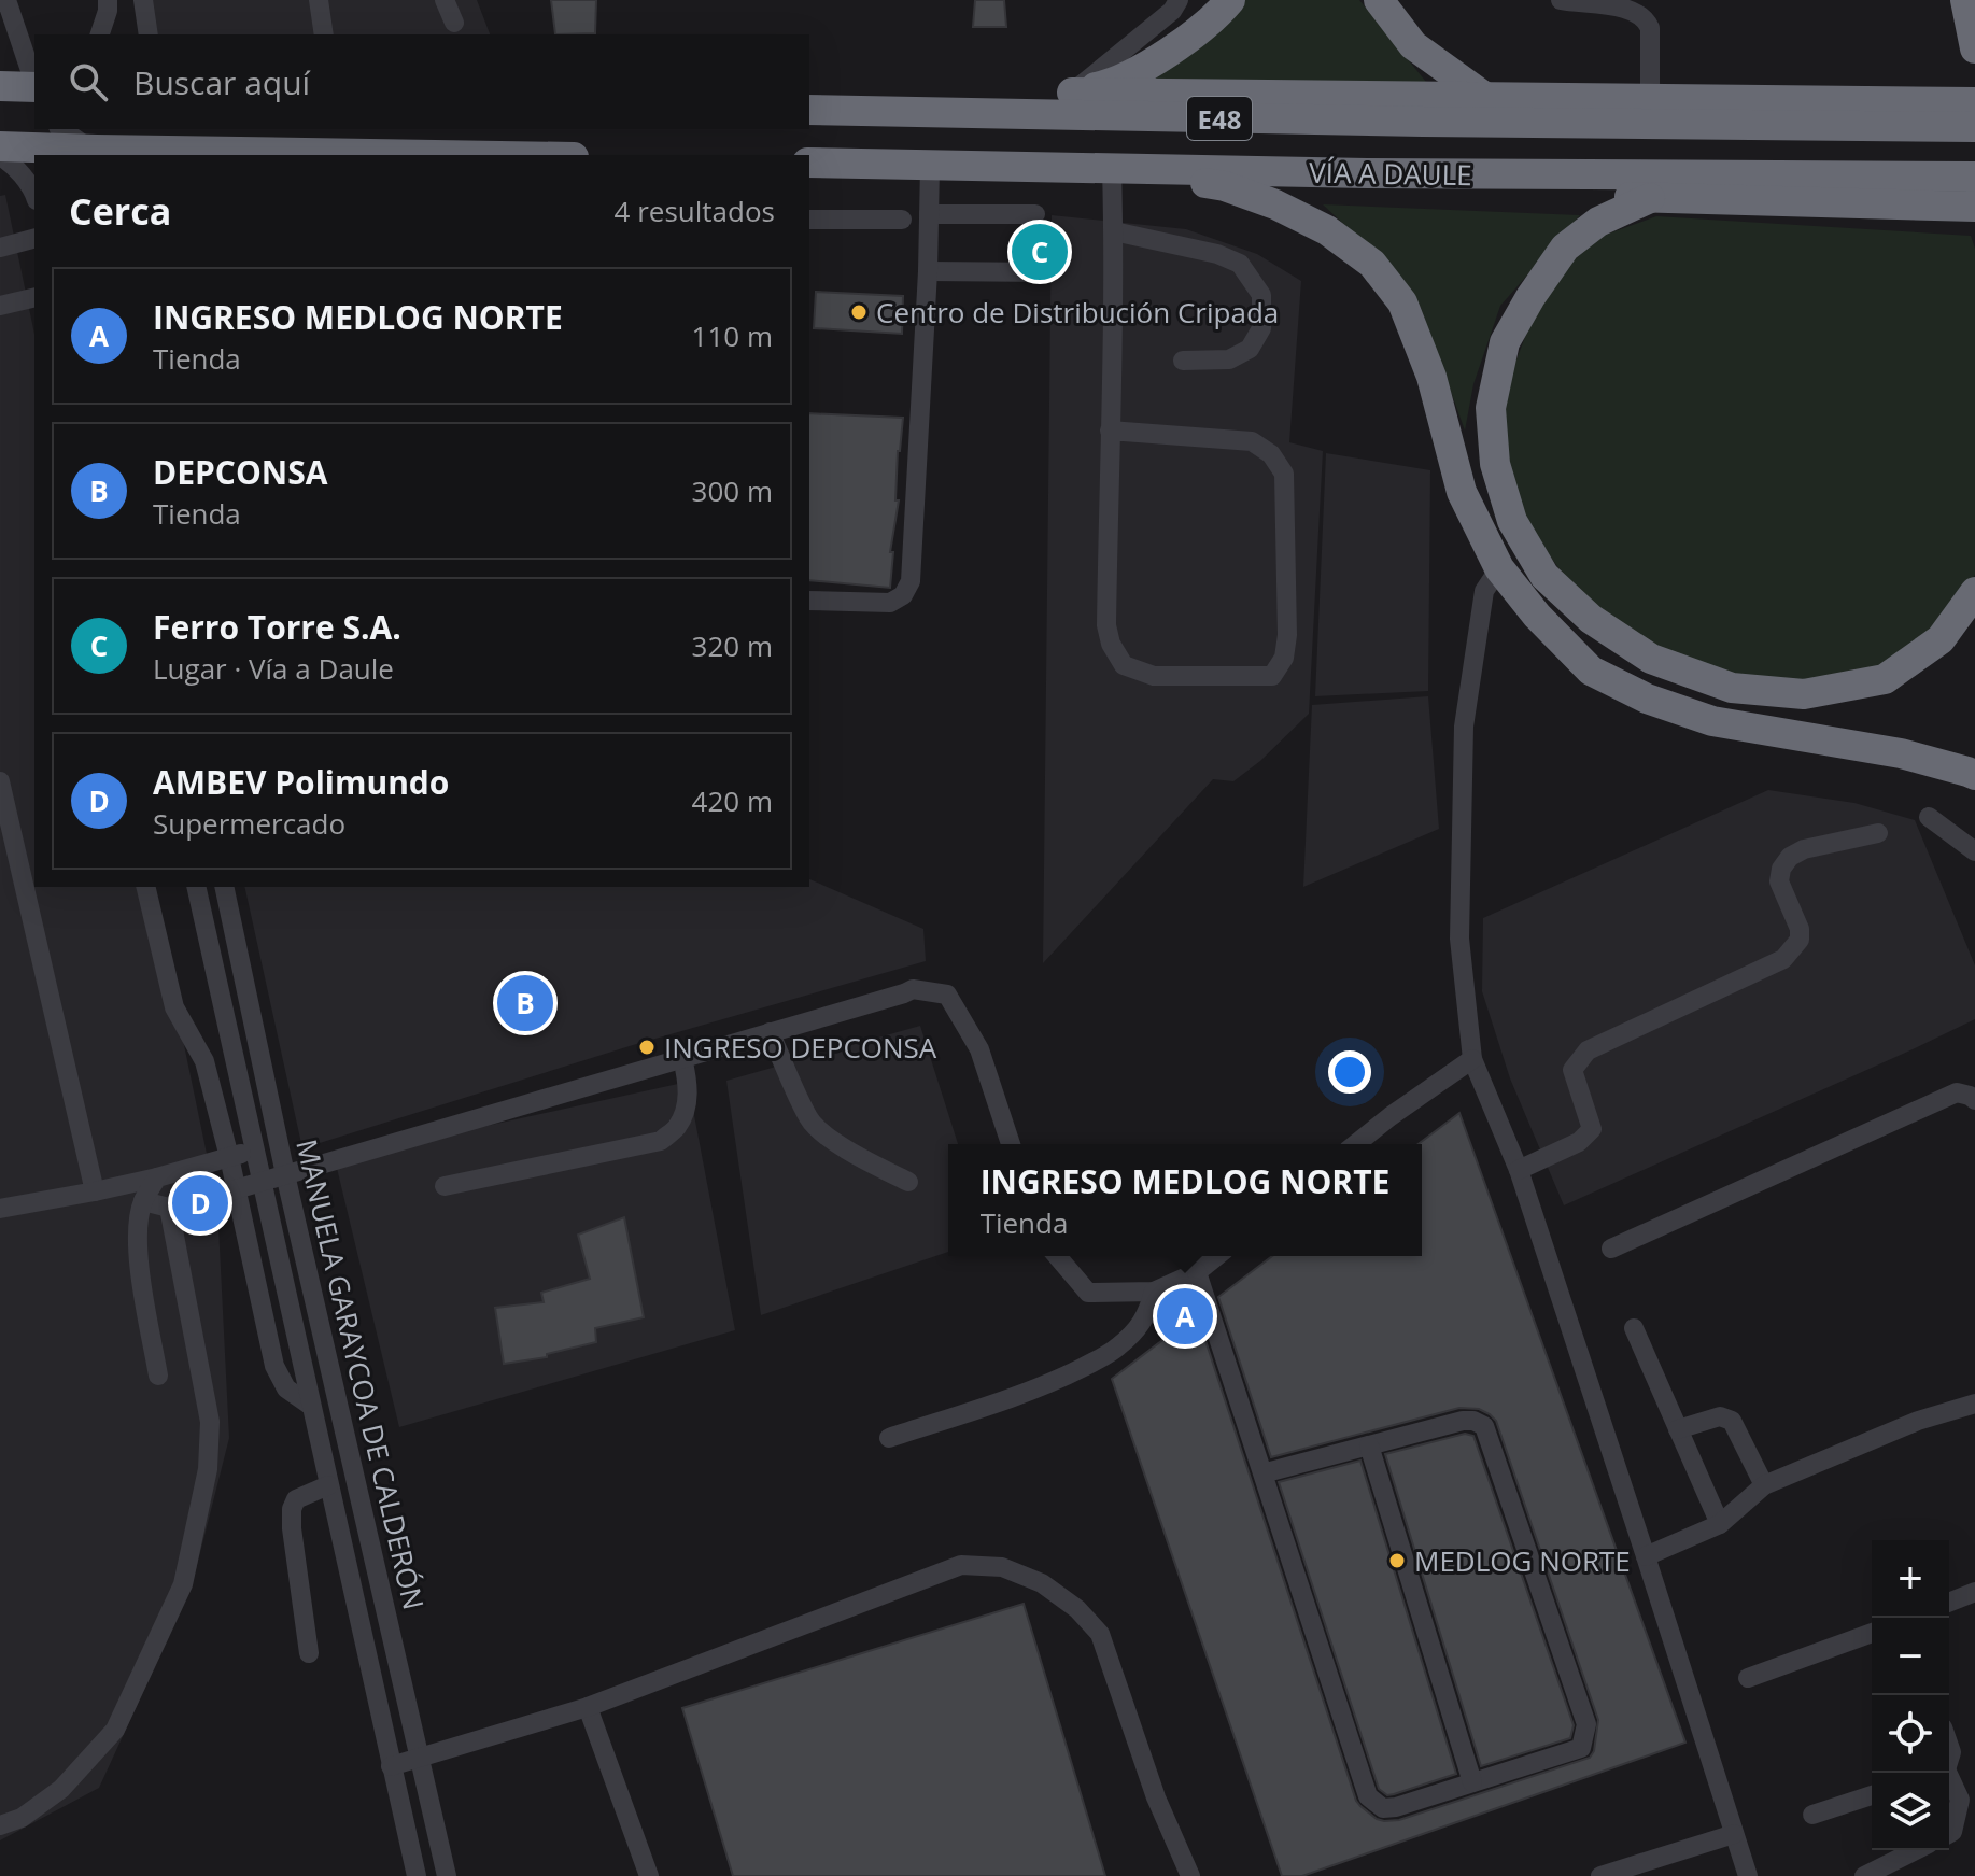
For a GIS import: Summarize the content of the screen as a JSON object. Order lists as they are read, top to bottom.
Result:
{
  "streets": {
    "highway": ["E48", "VÍA A DAULE"],
    "street": ["MANUELA GARAYCOA DE CALDERÓN"]
  },
  "places": ["Centro de Distribución Cripada", "INGRESO DEPCONSA", "MEDLOG NORTE"],
  "page": {
    "search": "Buscar aquí",
    "heading": ["Cerca", "4 resultados"],
    "pins": [
      "C",
      "B",
      "D",
      "A"
    ],
    "list": [
      {
        "mark": "A",
        "name": "INGRESO MEDLOG NORTE",
        "note": "Tienda",
        "value": "110 m"
      },
      {
        "mark": "B",
        "name": "DEPCONSA",
        "note": "Tienda",
        "value": "300 m"
      },
      {
        "mark": "C",
        "name": "Ferro Torre S.A.",
        "note": "Lugar · Vía a Daule",
        "value": "320 m"
      },
      {
        "mark": "D",
        "name": "AMBEV Polimundo",
        "note": "Supermercado",
        "value": "420 m"
      }
    ],
    "popup": ["INGRESO MEDLOG NORTE", "Tienda"],
    "map_buttons": ["+", "−"]
  }
}
